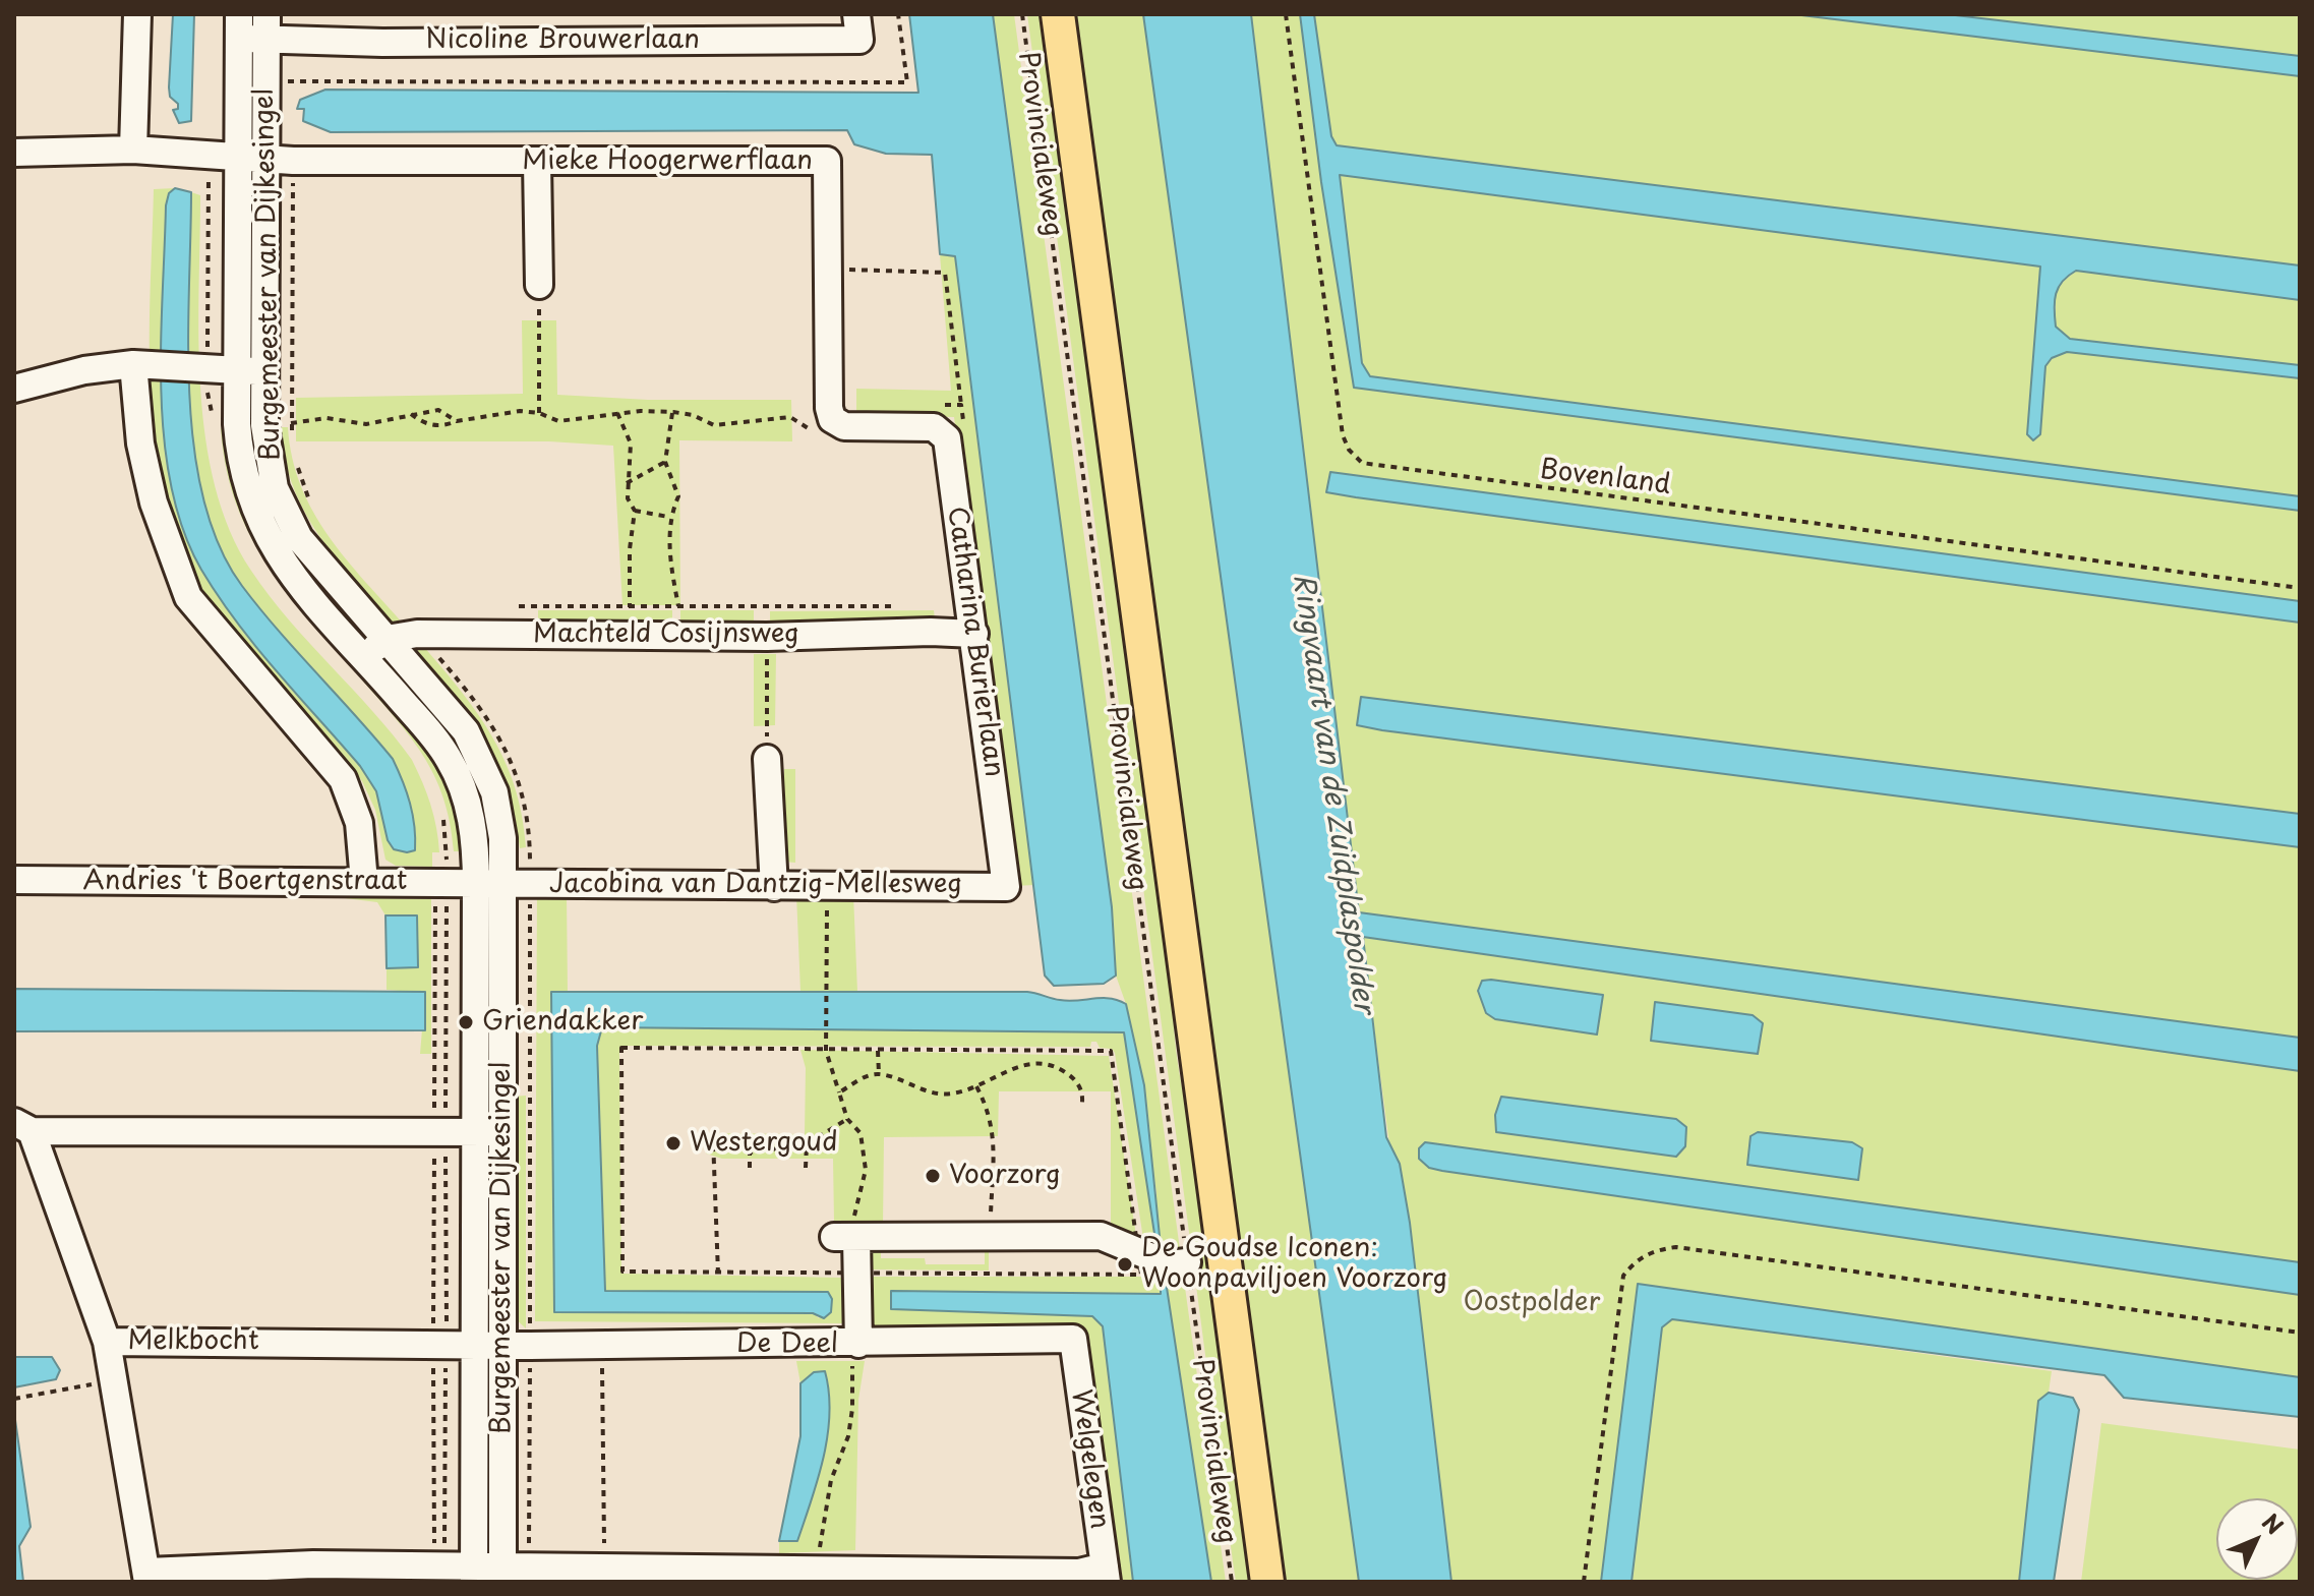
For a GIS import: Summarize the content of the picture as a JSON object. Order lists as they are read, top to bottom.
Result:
{
  "streets": {
    "main road": ["Provincialeweg"],
    "street": [
      "Nicoline Brouwerlaan",
      "Mieke Hoogerwerflaan",
      "Burgemeester van Dijkesingel",
      "Machteld Cosijnsweg",
      "Catharina Burierlaan",
      "Andries 't Boertgenstraat",
      "Jacobina van Dantzig-Mellesweg",
      "Melkbocht",
      "De Deel",
      "Welgelegen"
    ],
    "path": ["Bovenland"]
  },
  "crossings": [
    ["Nicoline Brouwerlaan", "Burgemeester van Dijkesingel"],
    ["Mieke Hoogerwerflaan", "Burgemeester van Dijkesingel"],
    ["Mieke Hoogerwerflaan", "Catharina Burierlaan"],
    ["Burgemeester van Dijkesingel", "Machteld Cosijnsweg"],
    ["Burgemeester van Dijkesingel", "Andries 't Boertgenstraat"],
    ["Burgemeester van Dijkesingel", "Jacobina van Dantzig-Mellesweg"],
    ["Burgemeester van Dijkesingel", "Melkbocht"],
    ["Burgemeester van Dijkesingel", "De Deel"],
    ["Machteld Cosijnsweg", "Catharina Burierlaan"],
    ["Catharina Burierlaan", "Jacobina van Dantzig-Mellesweg"],
    ["Andries 't Boertgenstraat", "Jacobina van Dantzig-Mellesweg"],
    ["Melkbocht", "De Deel"],
    ["De Deel", "Welgelegen"]
  ],
  "water": ["Ringvaart van de Zuidplaspolder"],
  "parks": ["Oostpolder"],
  "places": [
    "Griendakker",
    "Westergoud",
    "Voorzorg",
    "De Goudse Iconen: Woonpaviljoen Voorzorg"
  ],
  "north": "top right"
}
